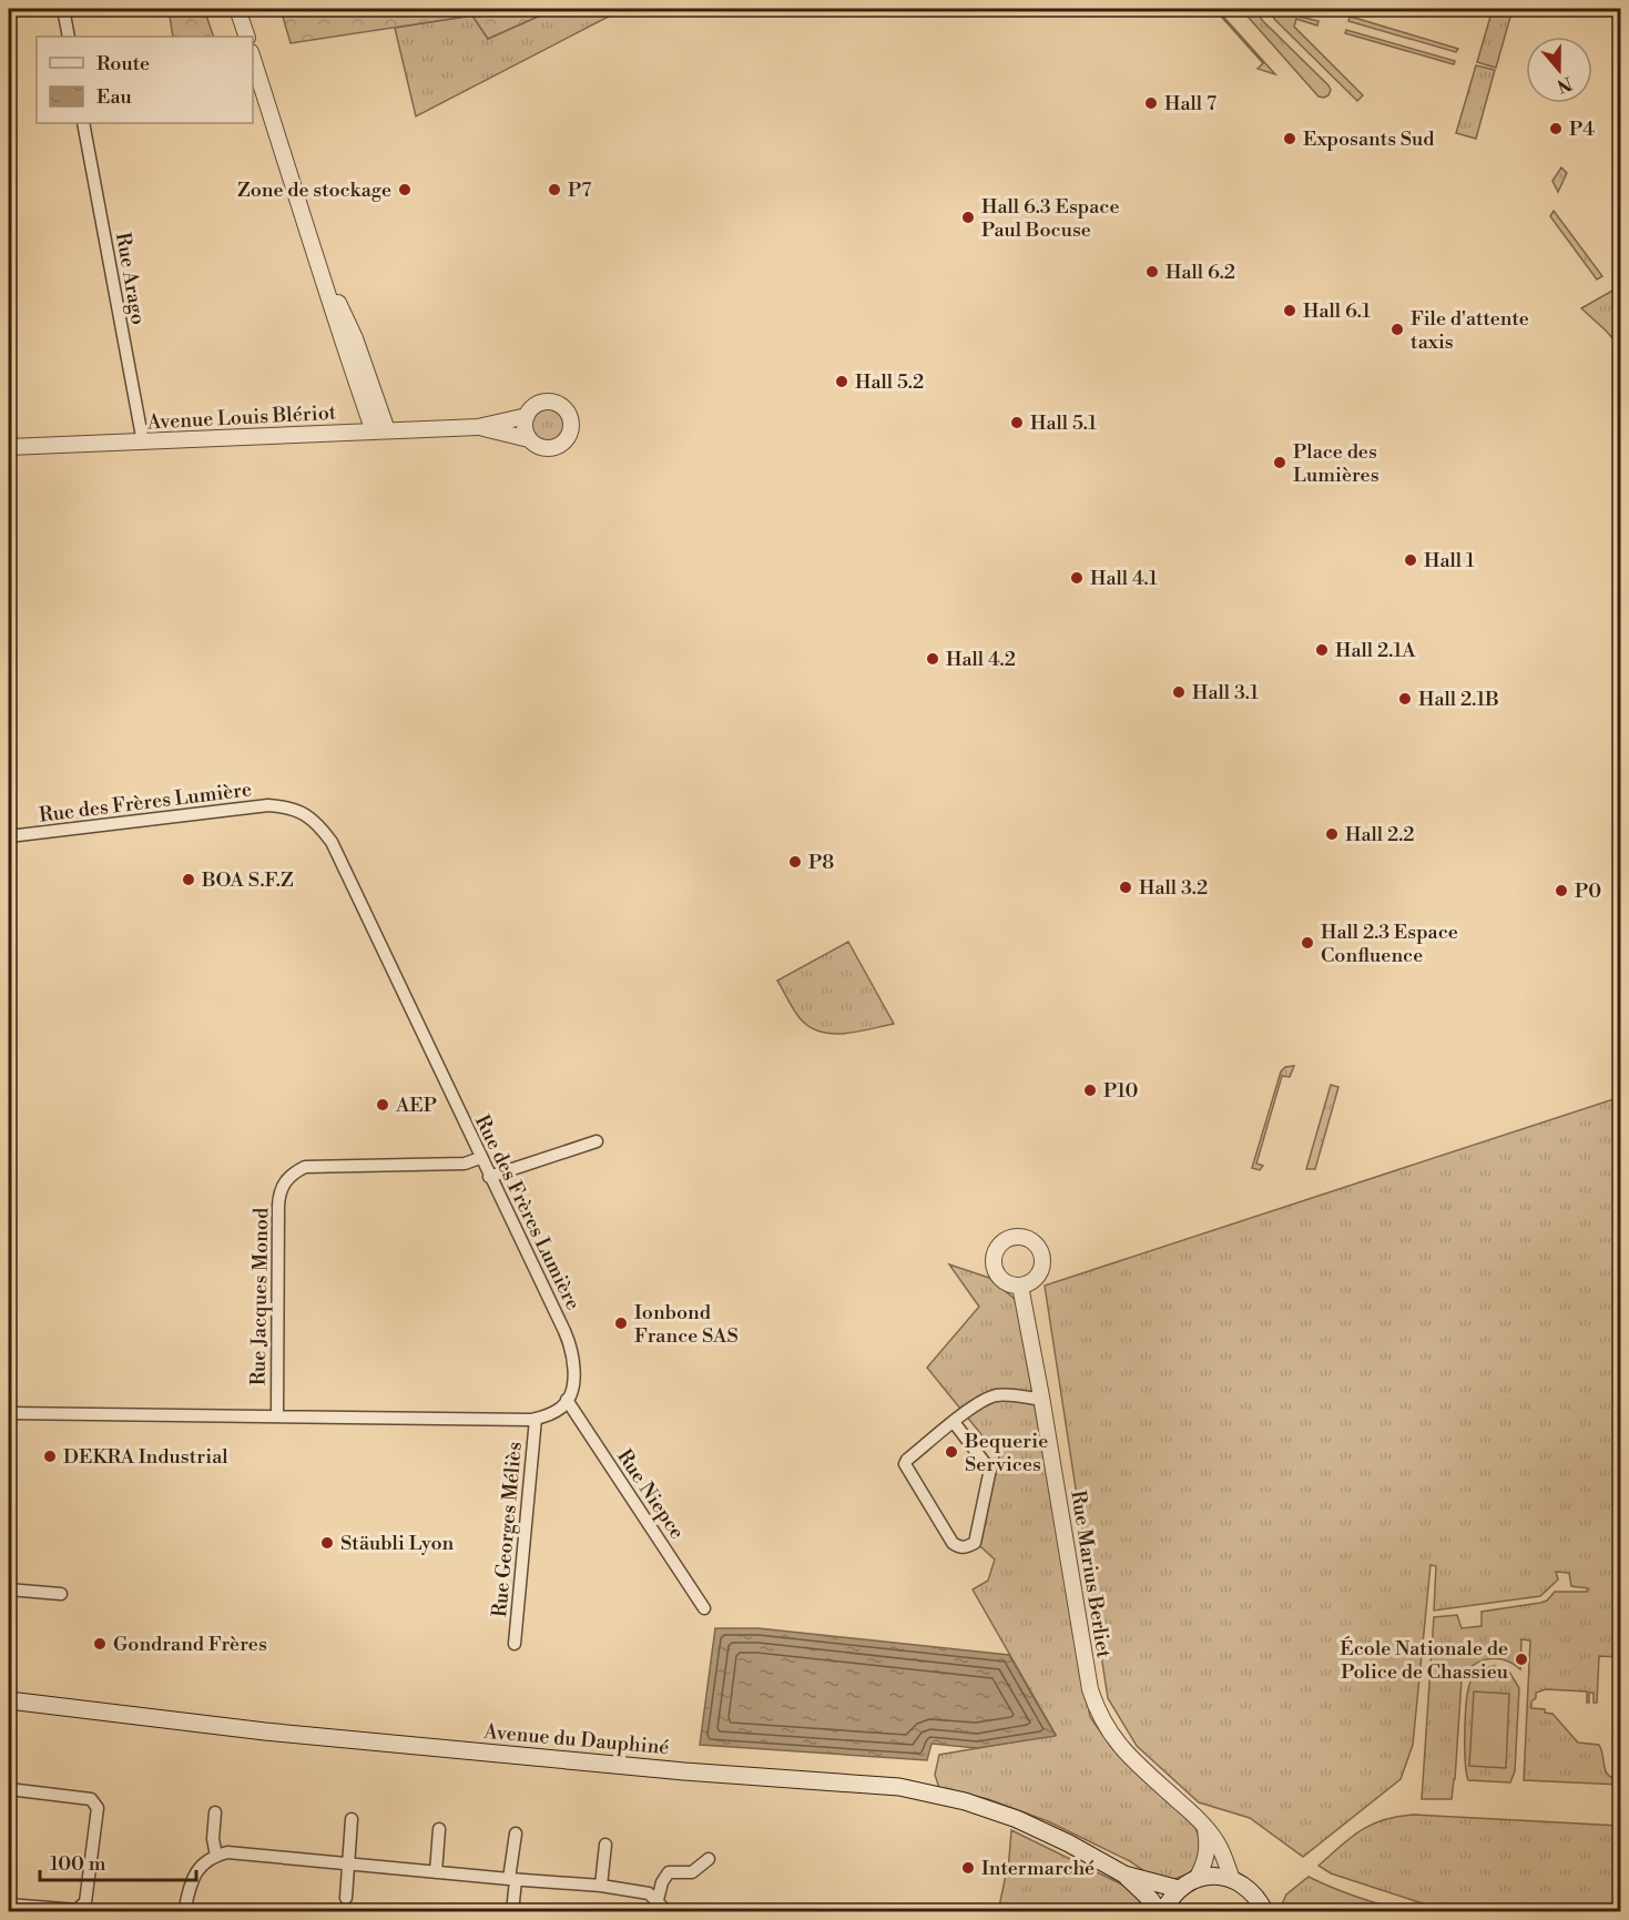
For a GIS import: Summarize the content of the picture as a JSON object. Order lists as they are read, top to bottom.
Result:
{
  "streets": {
    "main road": ["Avenue du Dauphiné"],
    "street": [
      "Rue Arago",
      "Avenue Louis Blériot",
      "Rue des Frères Lumière",
      "Rue Jacques Monod",
      "Rue Niepce",
      "Rue Georges Méliès",
      "Rue Marius Berliet"
    ]
  },
  "crossings": [
    ["Rue Arago", "Avenue Louis Blériot"],
    ["Rue des Frères Lumière", "Rue Jacques Monod"],
    ["Rue des Frères Lumière", "Rue Niepce"]
  ],
  "places": [
    "Hall 7",
    "P4",
    "Exposants Sud",
    "Zone de stockage",
    "P7",
    "Hall 6.3 Espace Paul Bocuse",
    "Hall 6.2",
    "Hall 6.1",
    "File d'attente taxis",
    "Hall 5.2",
    "Hall 5.1",
    "Place des Lumières",
    "Hall 1",
    "Hall 4.1",
    "Hall 2.1A",
    "Hall 4.2",
    "Hall 3.1",
    "Hall 2.1B",
    "Hall 2.2",
    "P8",
    "BOA S.F.Z",
    "Hall 3.2",
    "P0",
    "Hall 2.3 Espace Confluence",
    "P10",
    "AEP",
    "Ionbond France SAS",
    "Bequerie Services",
    "DEKRA Industrial",
    "Stäubli Lyon",
    "Gondrand Frères",
    "École Nationale de Police de Chassieu",
    "Intermarché"
  ],
  "legend": ["Route", "Eau"],
  "scale_bar": "100 m",
  "north": "bottom"
}
